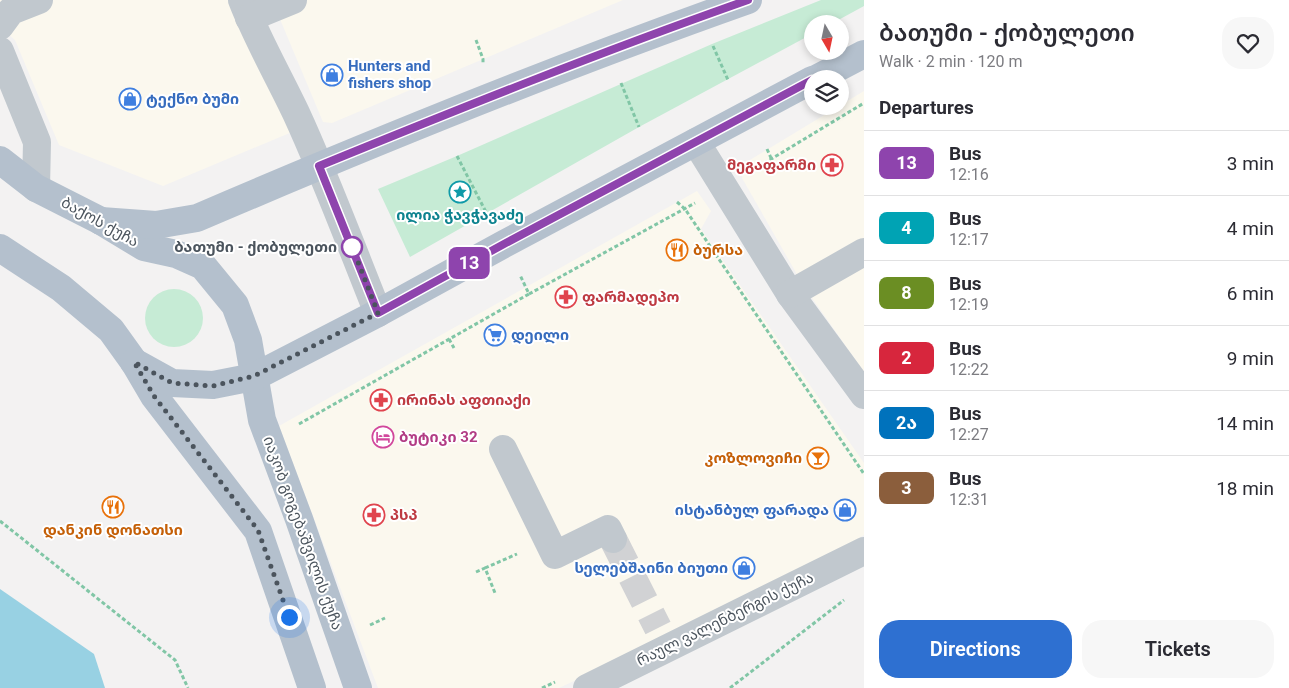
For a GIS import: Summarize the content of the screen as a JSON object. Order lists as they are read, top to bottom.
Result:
{
  "streets": {
    "main road": ["ბაქოს ქუჩა", "იაკობ გოგებაშვილის ქუჩა"],
    "street": ["რაულ ვალენბერგის ქუჩა"]
  },
  "crossings": [
    ["ბაქოს ქუჩა", "იაკობ გოგებაშვილის ქუჩა"]
  ],
  "places": {
    "shop": [
      "Hunters and fishers shop",
      "ტექნო ბუმი",
      "ისტანბულ ფარადა",
      "სელებშაინი ბიუთი"
    ],
    "pharmacy": [
      "მეგაფარმი",
      "ფარმადეპო",
      "ირინას აფთიაქი",
      "პსპ"
    ],
    "place": ["ილია ჭავჭავაძე"],
    "other": ["ბათუმი - ქობულეთი"],
    "restaurant": ["ბურსა", "დანკინ დონათსი"],
    "supermarket": ["დეილი"],
    "hotel": ["ბუტიკი 32"],
    "bar": ["კოზლოვიჩი"]
  },
  "lines": ["bus line 13"],
  "north": "bottom",
  "page": {
    "on_map": "13",
    "heading": [
      ["ბათუმი - ქობულეთი", "Walk · 2 min · 120 m"],
      "Departures"
    ],
    "list": [
      {
        "mark": "13",
        "name": "Bus",
        "note": "12:16",
        "value": "3 min"
      },
      {
        "mark": "4",
        "name": "Bus",
        "note": "12:17",
        "value": "4 min"
      },
      {
        "mark": "8",
        "name": "Bus",
        "note": "12:19",
        "value": "6 min"
      },
      {
        "mark": "2",
        "name": "Bus",
        "note": "12:22",
        "value": "9 min"
      },
      {
        "mark": "2ა",
        "name": "Bus",
        "note": "12:27",
        "value": "14 min"
      },
      {
        "mark": "3",
        "name": "Bus",
        "note": "12:31",
        "value": "18 min"
      }
    ],
    "buttons": ["Directions", "Tickets"]
  }
}
